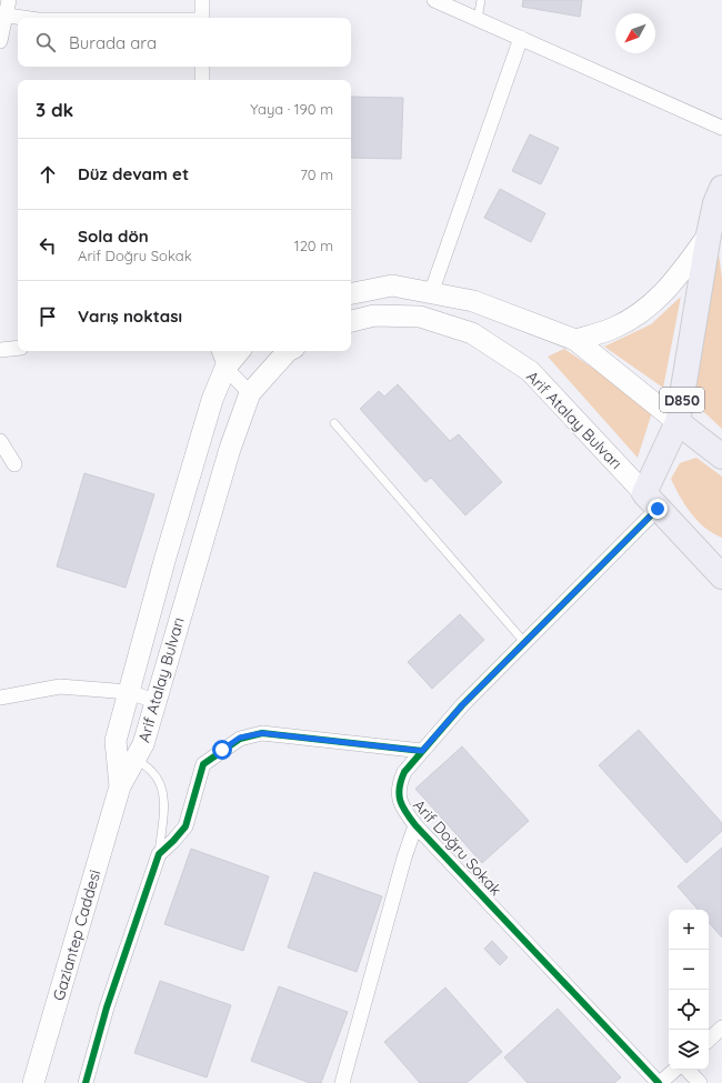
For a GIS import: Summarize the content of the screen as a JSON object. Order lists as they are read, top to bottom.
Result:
{
  "streets": {
    "highway": ["D850"],
    "main road": ["Arif Atalay Bulvarı", "Gaziantep Caddesi"],
    "street": ["Arif Doğru Sokak"]
  },
  "crossings": [
    ["D850", "Arif Atalay Bulvarı"],
    ["D850", "Arif Doğru Sokak"],
    ["Arif Atalay Bulvarı", "Arif Doğru Sokak"],
    ["Arif Atalay Bulvarı", "Gaziantep Caddesi"]
  ],
  "north": "bottom left",
  "page": {
    "search": "Burada ara",
    "heading": ["3 dk", "Yaya · 190 m"],
    "list": [
      ["Düz devam et", "70 m"],
      ["Sola dön", "Arif Doğru Sokak", "120 m"],
      "Varış noktası"
    ],
    "map_buttons": ["+", "−"]
  }
}
